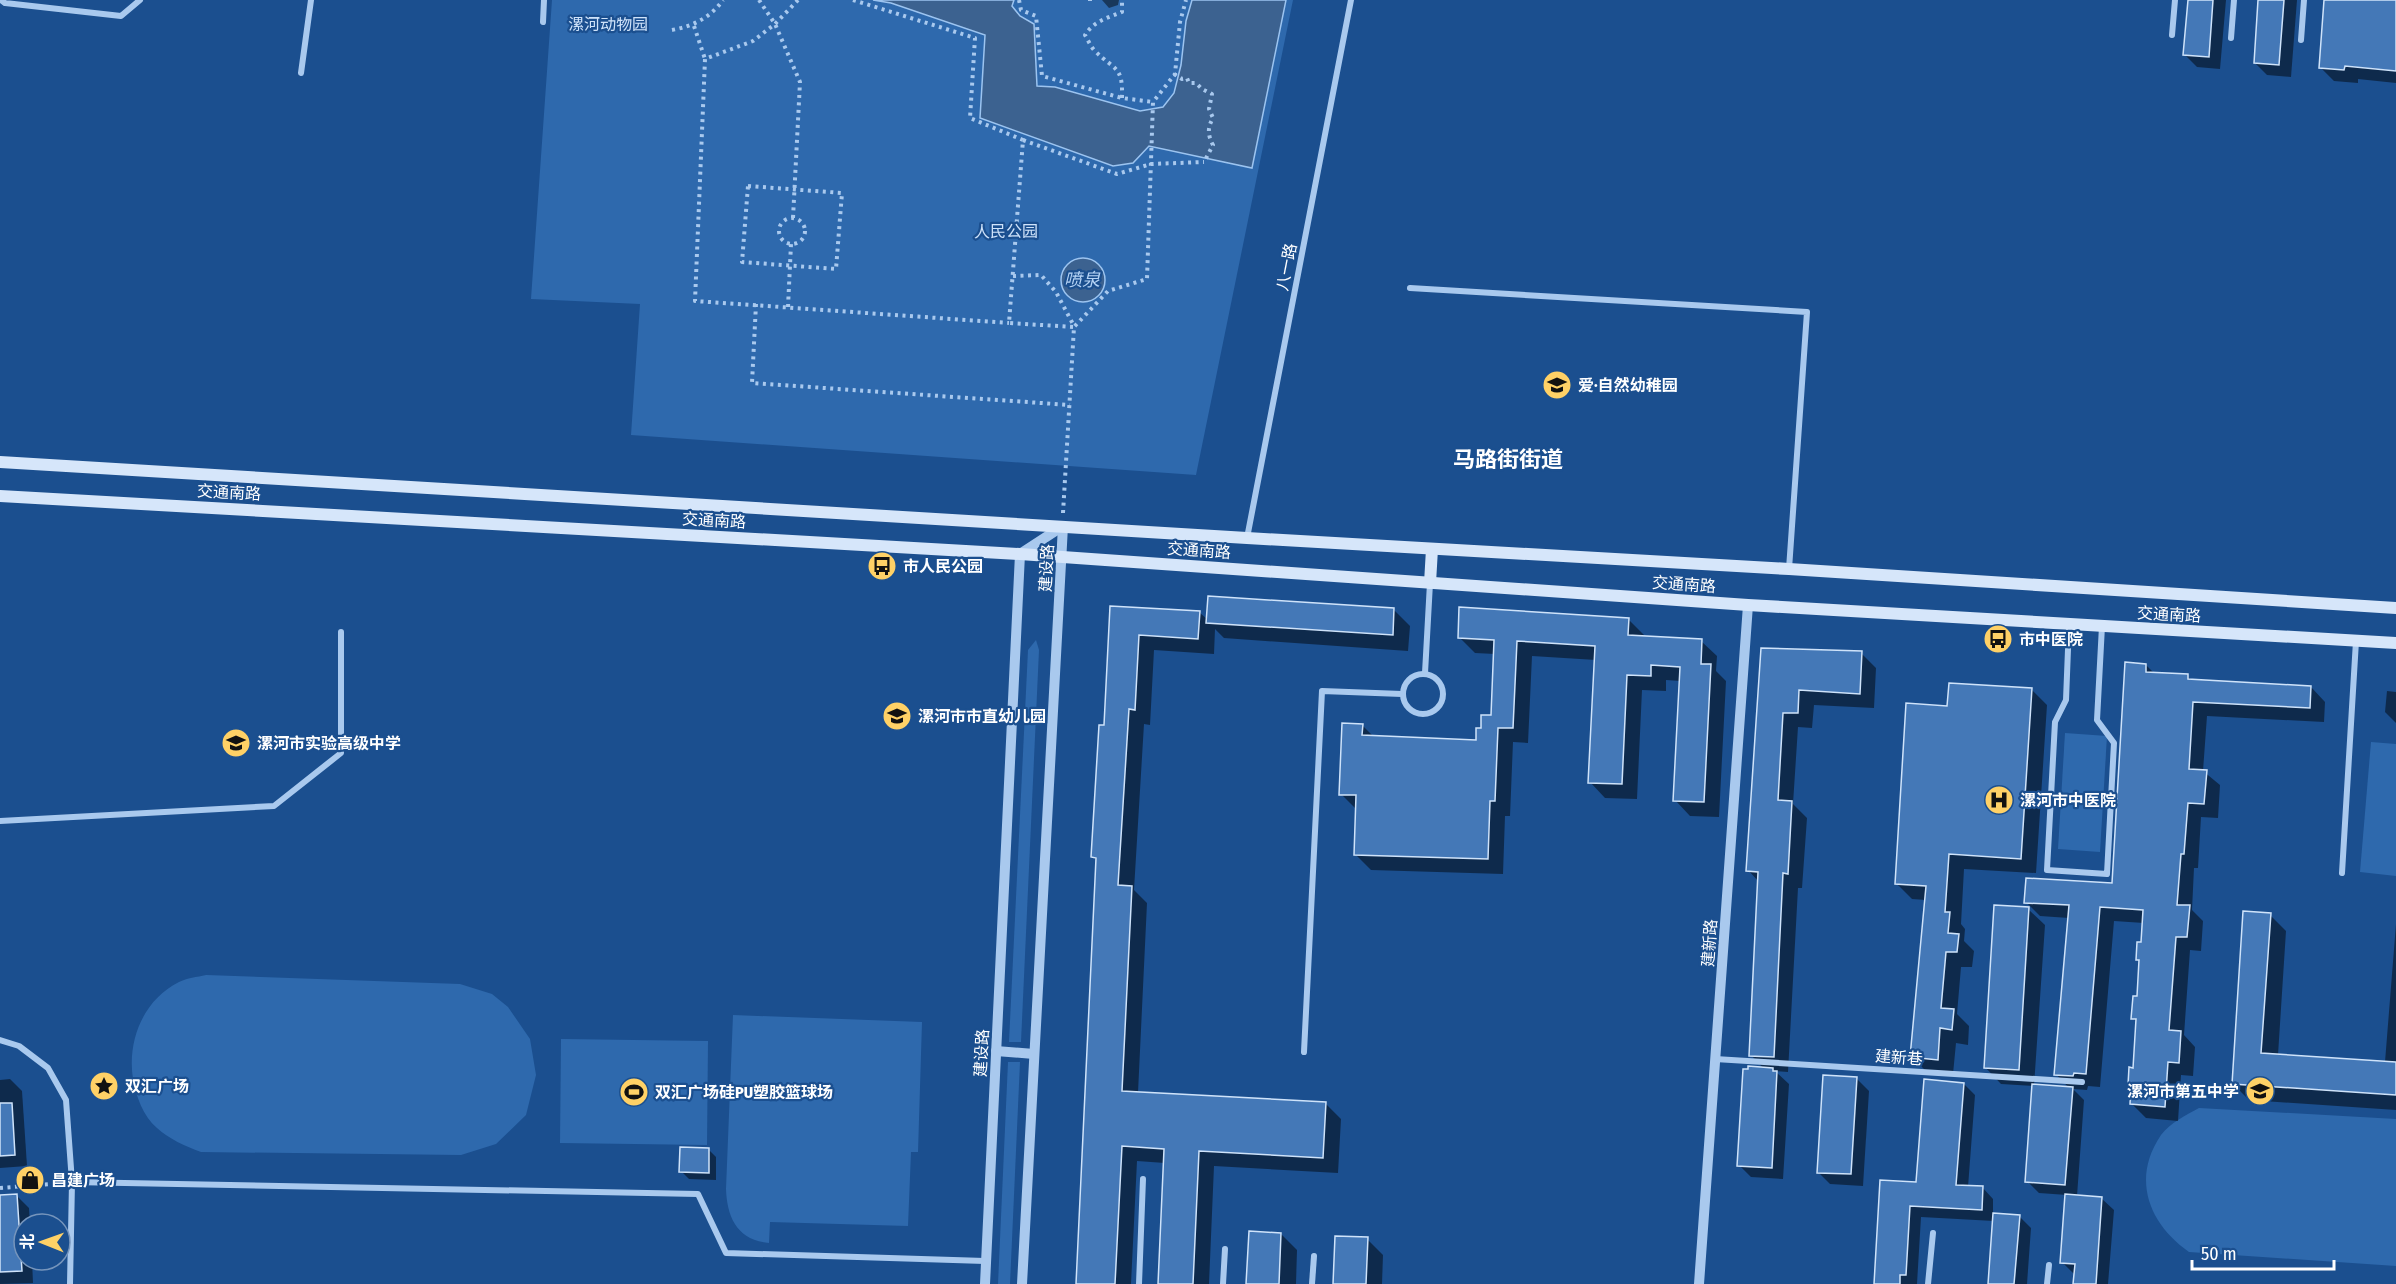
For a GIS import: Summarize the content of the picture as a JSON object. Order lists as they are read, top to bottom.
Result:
{
  "streets": {
    "main road": ["交通南路"],
    "street": [
      "八一路",
      "建设路",
      "建新路",
      "建新巷"
    ]
  },
  "crossings": [
    ["八一路", "交通南路"],
    ["交通南路", "建设路"],
    ["交通南路", "建新路"],
    ["建新路", "建新巷"]
  ],
  "districts": ["马路街街道"],
  "water": ["喷泉"],
  "parks": ["漯河动物园", "人民公园"],
  "places": {
    "school or university": [
      "爱·自然幼稚园",
      "漯河市市直幼儿园",
      "漯河市实验高级中学",
      "漯河市第五中学"
    ],
    "bus stop": ["市人民公园", "市中医院"],
    "hospital": ["漯河市中医院"],
    "place": ["双汇广场"],
    "sports": ["双汇广场硅PU塑胶篮球场"],
    "shop": ["昌建广场"]
  },
  "scale_bar": "50 m",
  "north": "left"
}
